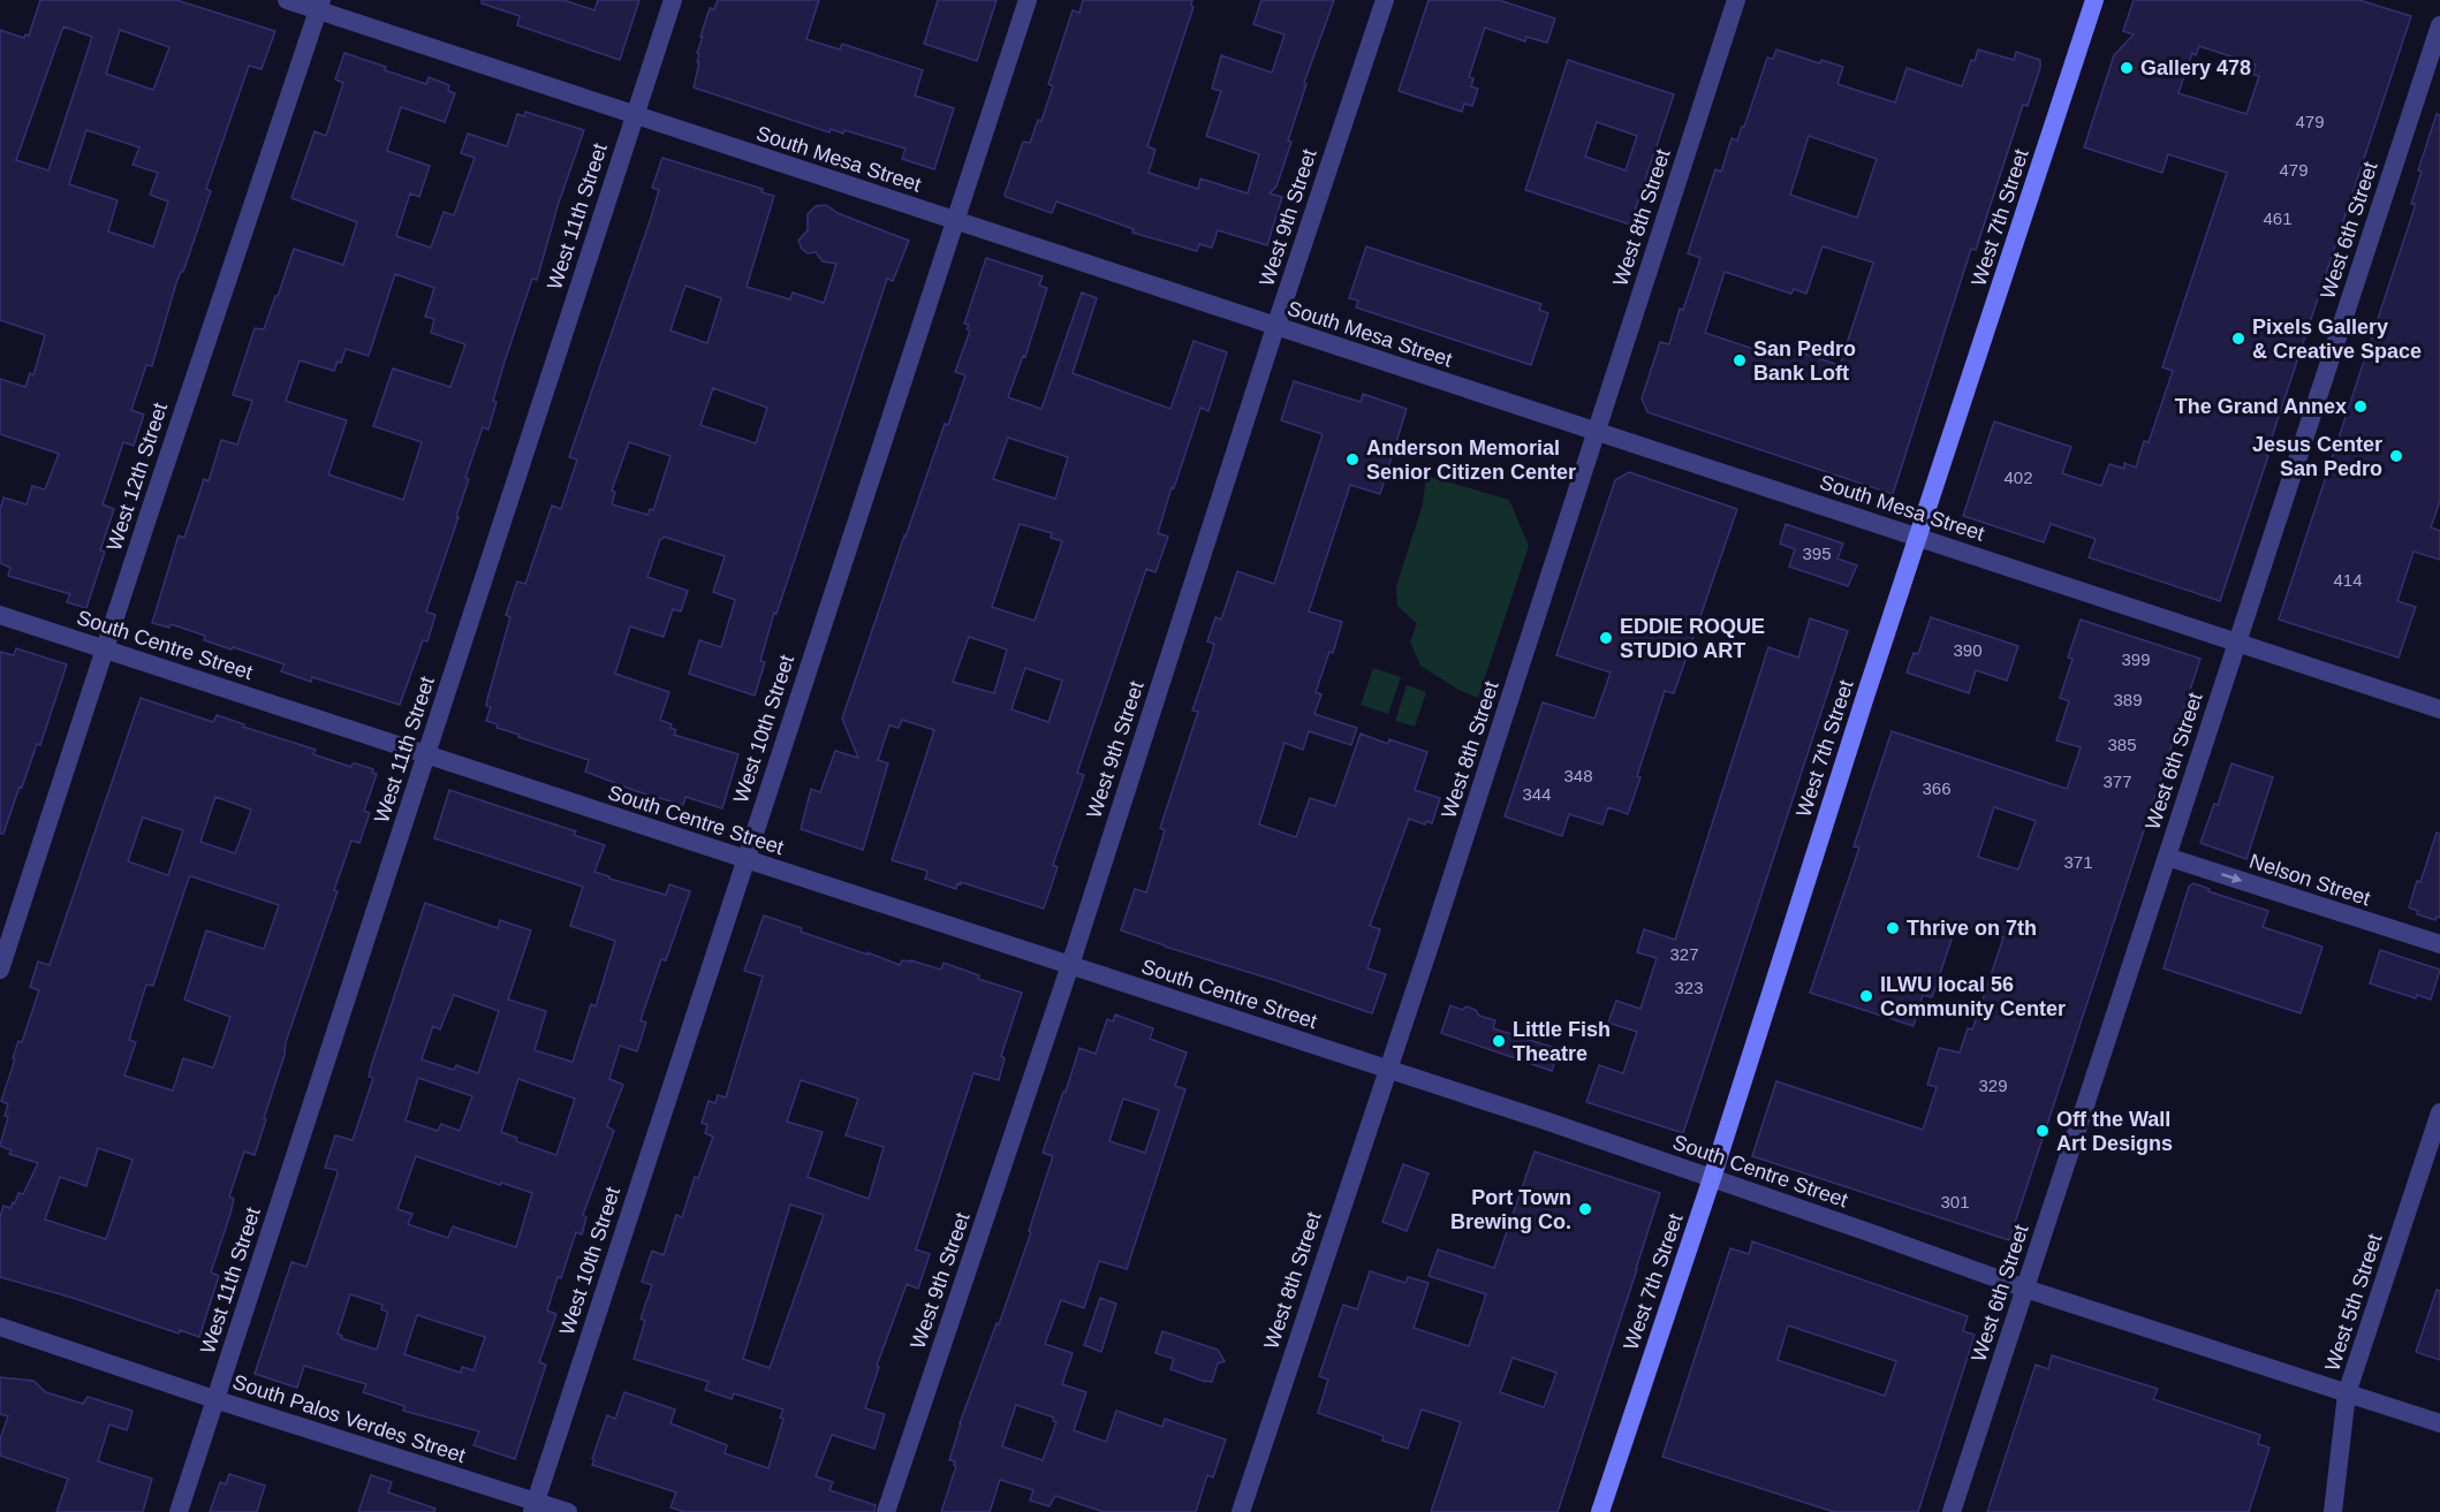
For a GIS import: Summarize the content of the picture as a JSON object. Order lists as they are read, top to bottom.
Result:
{
  "streets": {
    "main road": ["West 7th Street"],
    "street": [
      "South Mesa Street",
      "West 11th Street",
      "West 9th Street",
      "West 8th Street",
      "West 6th Street",
      "West 12th Street",
      "South Centre Street",
      "West 10th Street",
      "Nelson Street",
      "West 5th Street",
      "South Palos Verdes Street"
    ]
  },
  "crossings": [
    ["South Mesa Street", "West 11th Street"],
    ["South Mesa Street", "West 9th Street"],
    ["South Mesa Street", "West 8th Street"],
    ["South Mesa Street", "West 7th Street"],
    ["South Mesa Street", "West 6th Street"],
    ["South Mesa Street", "West 12th Street"],
    ["South Mesa Street", "West 10th Street"],
    ["West 11th Street", "South Centre Street"],
    ["West 11th Street", "South Palos Verdes Street"],
    ["West 9th Street", "South Centre Street"],
    ["West 8th Street", "South Centre Street"],
    ["West 7th Street", "South Centre Street"],
    ["West 6th Street", "South Centre Street"],
    ["West 6th Street", "Nelson Street"],
    ["West 12th Street", "South Centre Street"],
    ["South Centre Street", "West 10th Street"],
    ["South Centre Street", "West 5th Street"],
    ["West 10th Street", "South Palos Verdes Street"]
  ],
  "one_way": ["Nelson Street"],
  "places": [
    "Gallery 478",
    "Pixels Gallery & Creative Space",
    "San Pedro Bank Loft",
    "The Grand Annex",
    "Jesus Center San Pedro",
    "Anderson Memorial Senior Citizen Center",
    "EDDIE ROQUE STUDIO ART",
    "Thrive on 7th",
    "ILWU local 56 Community Center",
    "Little Fish Theatre",
    "Off the Wall Art Designs",
    "Port Town Brewing Co."
  ],
  "house_numbers": [
    "479",
    "479",
    "461",
    "402",
    "395",
    "414",
    "390",
    "399",
    "389",
    "385",
    "348",
    "377",
    "366",
    "344",
    "371",
    "327",
    "323",
    "329",
    "301"
  ]
}
